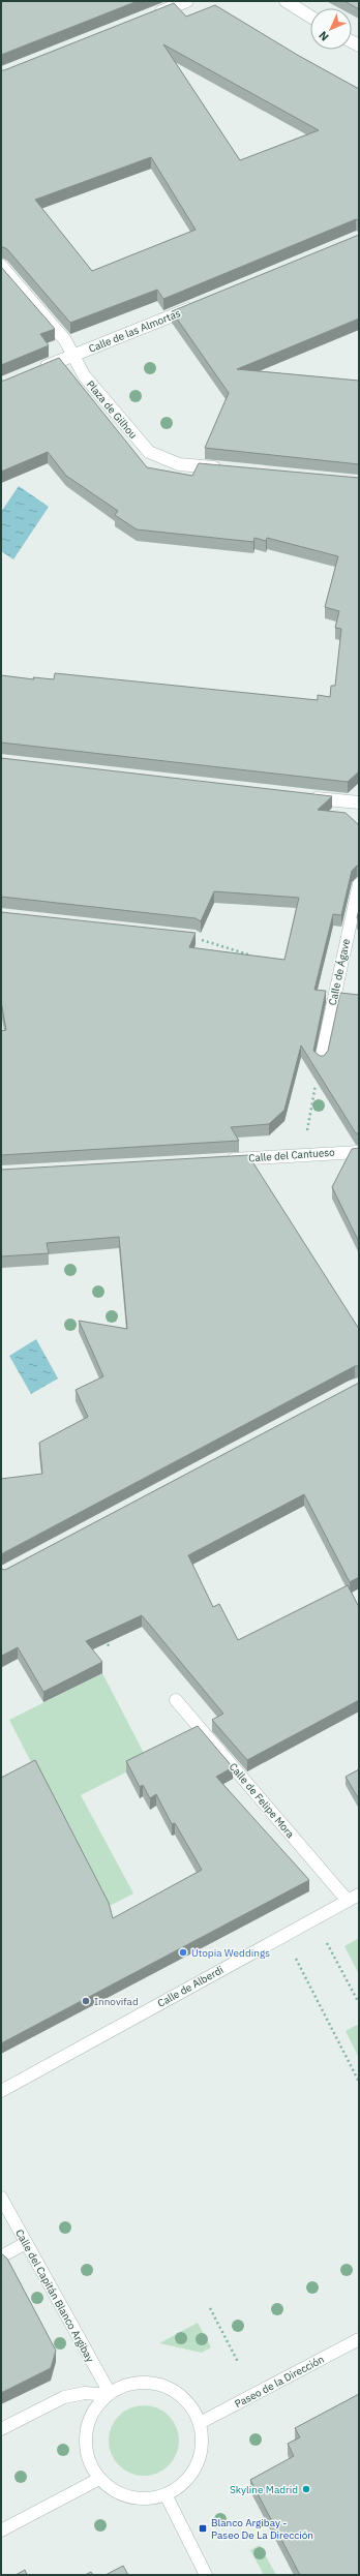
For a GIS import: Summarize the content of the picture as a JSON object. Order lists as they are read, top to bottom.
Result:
{
  "streets": {
    "street": [
      "Calle de las Almortas",
      "Plaza de Gilhou",
      "Calle de Ágave",
      "Calle del Cantueso",
      "Calle de Felipe Mora",
      "Calle de Alberdi",
      "Calle del Capitán Blanco Argibay",
      "Paseo de la Dirección"
    ]
  },
  "crossings": [
    ["Calle de las Almortas", "Plaza de Gilhou"],
    ["Calle de Felipe Mora", "Calle de Alberdi"],
    ["Calle del Capitán Blanco Argibay", "Paseo de la Dirección"]
  ],
  "places": {
    "other": ["Utopia Weddings", "Innovifad", "Skyline Madrid"],
    "transit": ["Blanco Argibay - Paseo De La Dirección"]
  },
  "north": "bottom left"
}
